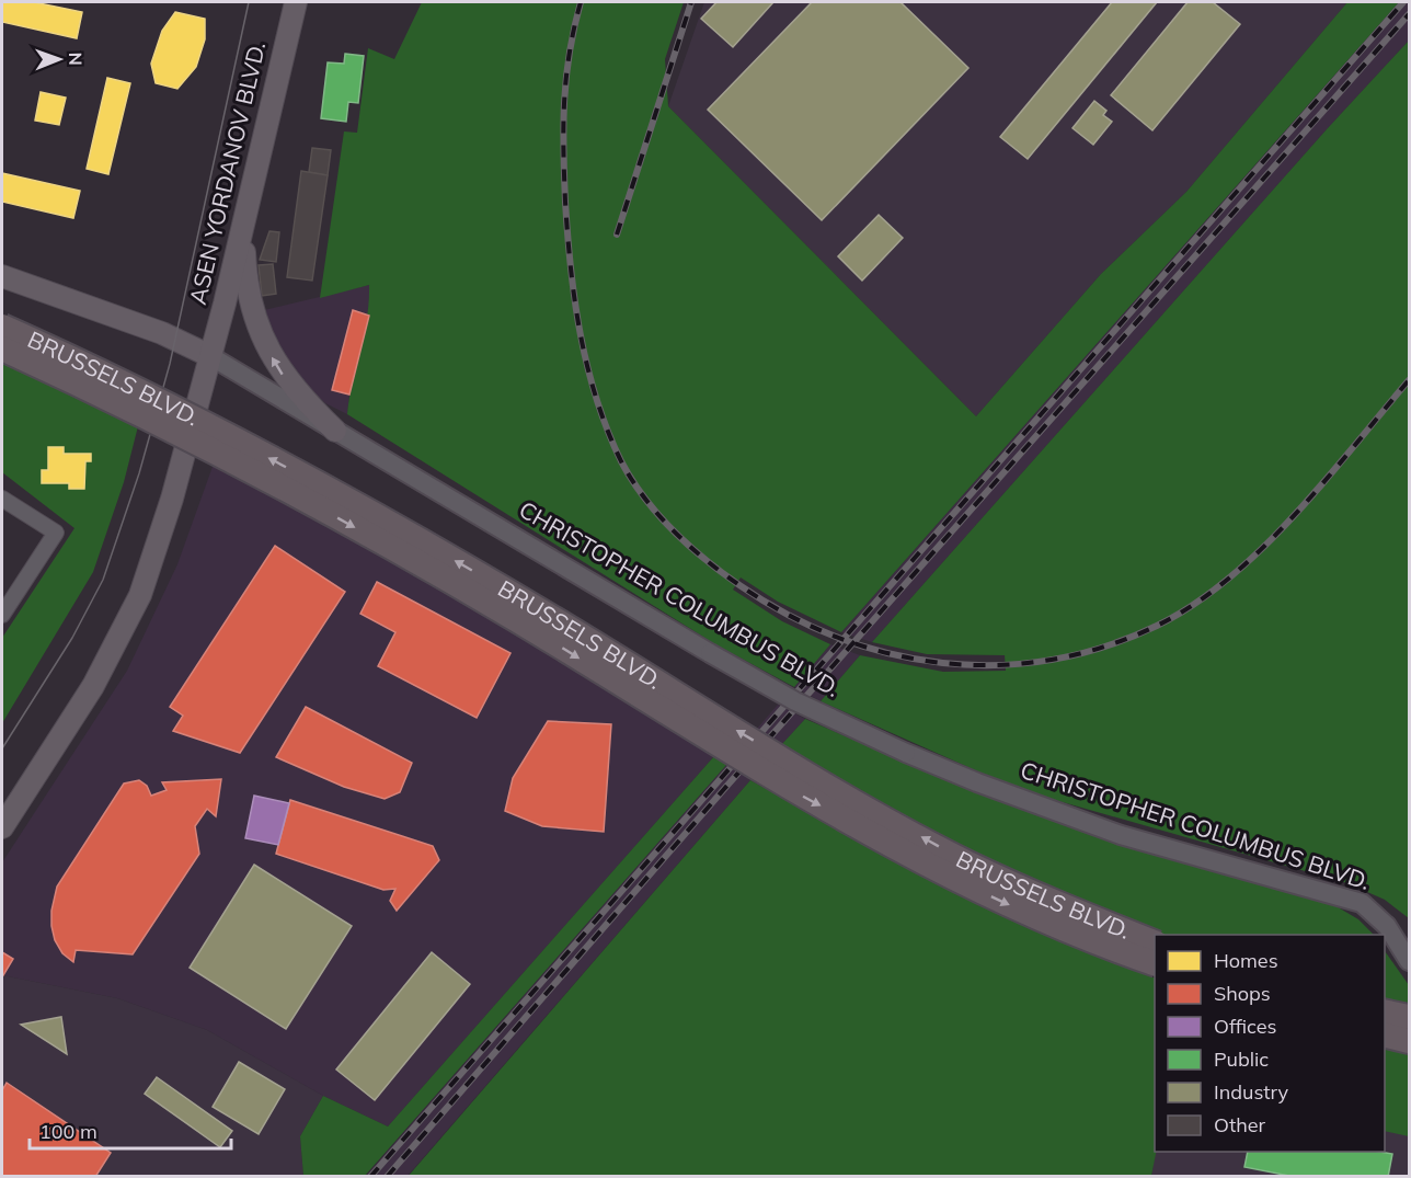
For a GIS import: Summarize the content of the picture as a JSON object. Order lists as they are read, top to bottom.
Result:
{
  "streets": {
    "main road": ["ASEN YORDANOV BLVD.", "BRUSSELS BLVD.", "CHRISTOPHER COLUMBUS BLVD."]
  },
  "crossings": [
    ["ASEN YORDANOV BLVD.", "CHRISTOPHER COLUMBUS BLVD."]
  ],
  "legend": [
    "Homes",
    "Shops",
    "Offices",
    "Public",
    "Industry",
    "Other"
  ],
  "scale_bar": "100 m",
  "north": "right"
}
